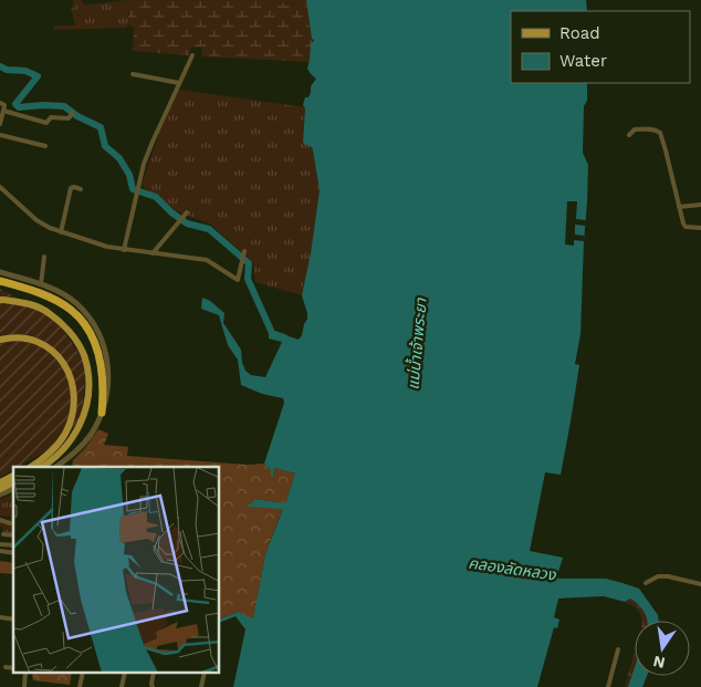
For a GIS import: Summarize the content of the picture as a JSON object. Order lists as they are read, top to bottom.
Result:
{
  "water": ["แม่น้ำเจ้าพระยา", "คลองลัดหลวง"],
  "legend": ["Road", "Water"],
  "north": "bottom"
}
